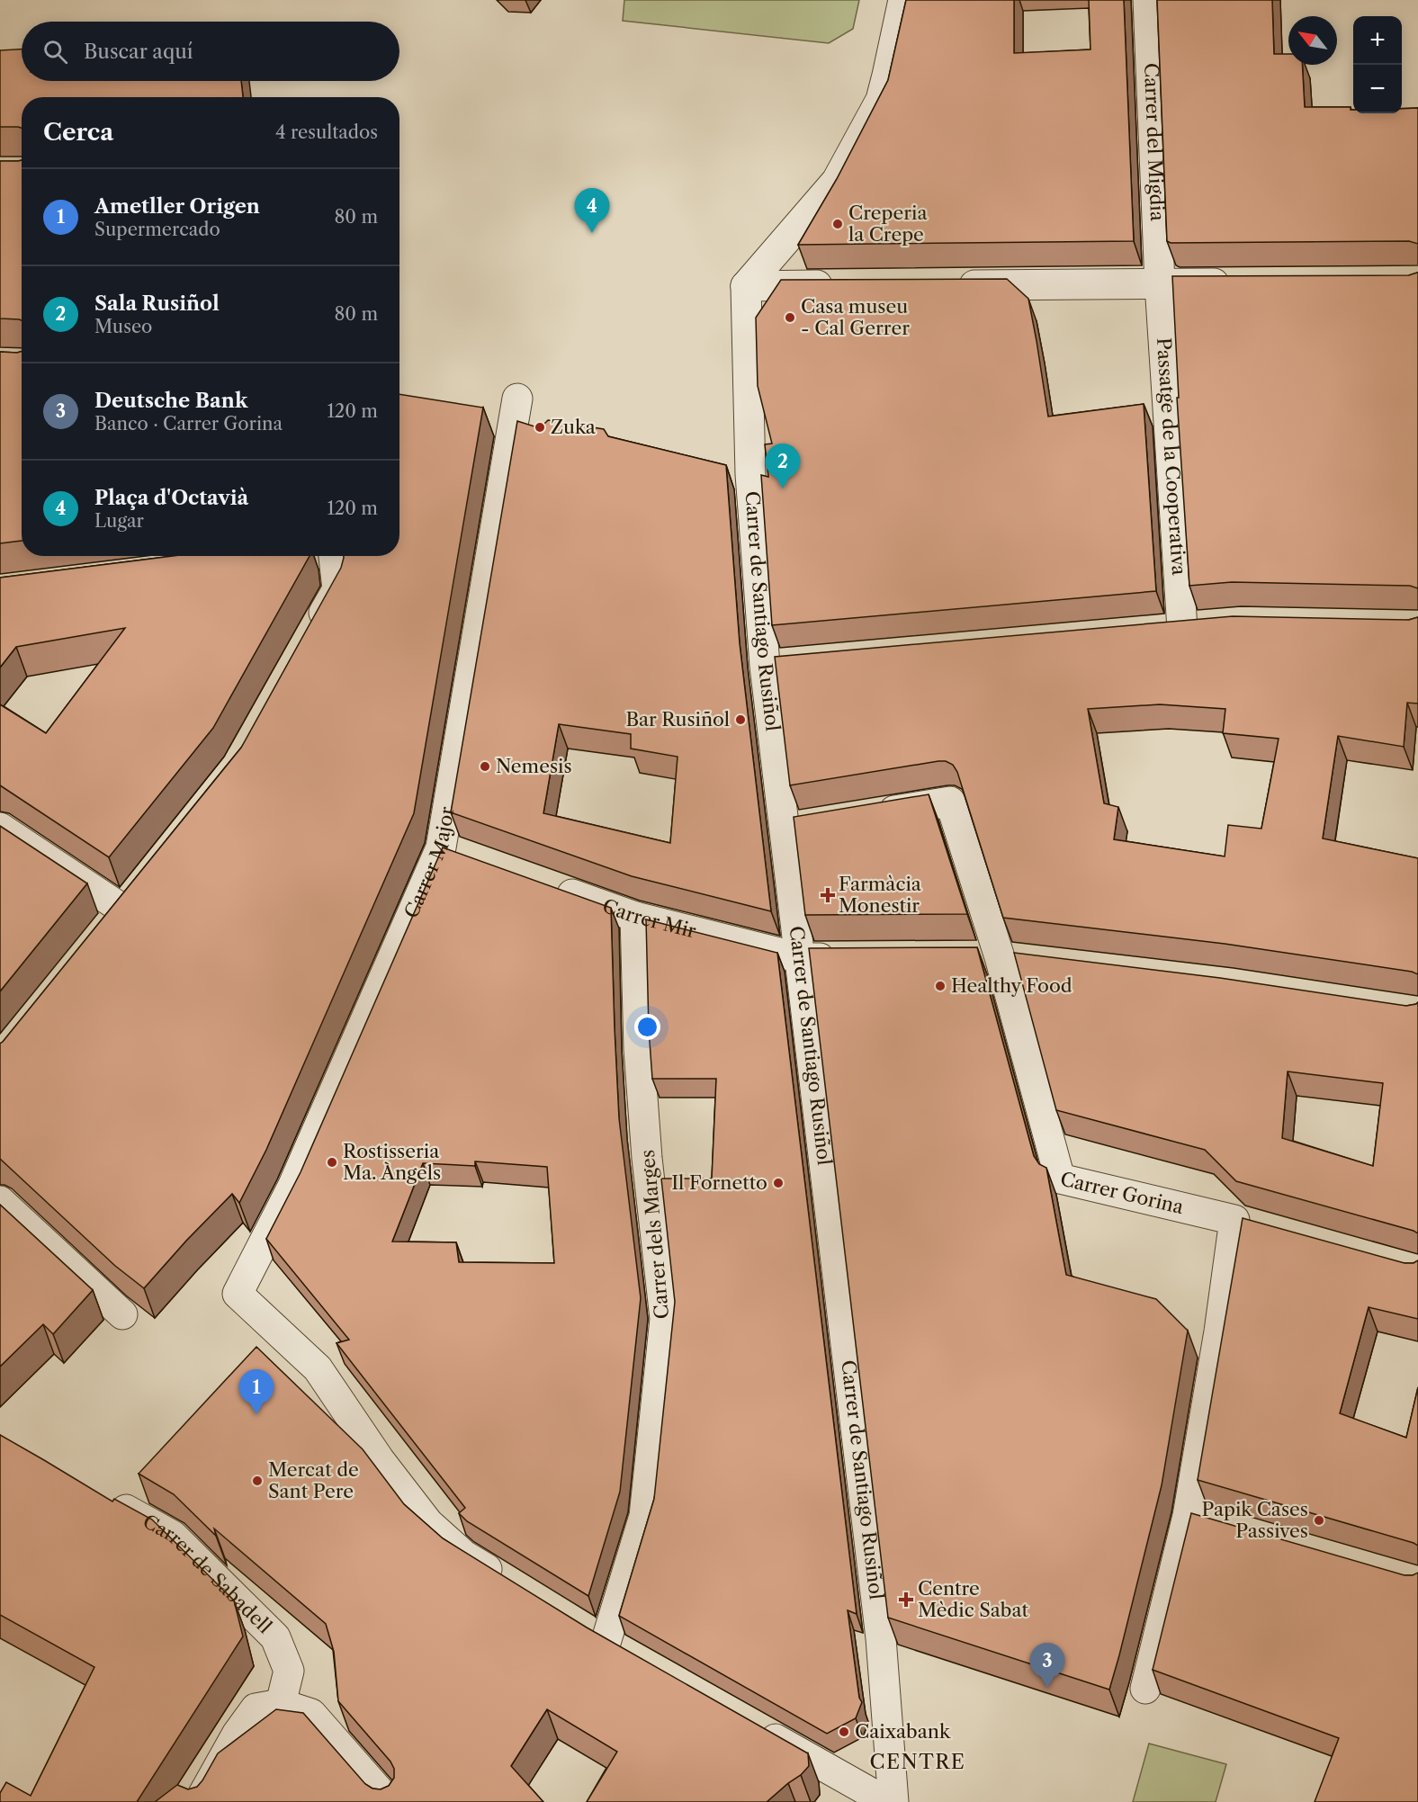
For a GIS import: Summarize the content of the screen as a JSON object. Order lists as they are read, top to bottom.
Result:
{
  "streets": {
    "street": [
      "Carrer del Migdia",
      "Passatge de la Cooperativa",
      "Carrer de Santiago Rusiñol",
      "Carrer Major",
      "Carrer Mir",
      "Carrer Gorina",
      "Carrer dels Marges",
      "Carrer de Sabadell"
    ]
  },
  "crossings": [
    ["Carrer del Migdia", "Passatge de la Cooperativa"],
    ["Carrer de Santiago Rusiñol", "Carrer Mir"],
    ["Carrer Mir", "Carrer dels Marges"]
  ],
  "districts": ["CENTRE"],
  "places": {
    "other": [
      "Creperia la Crepe",
      "Casa museu - Cal Gerrer",
      "Zuka",
      "Bar Rusiñol",
      "Nemesis",
      "Healthy Food",
      "Rostisseria Ma. Àngels",
      "Il Fornetto",
      "Mercat de Sant Pere",
      "Papik Cases Passives",
      "Caixabank"
    ],
    "health": ["Farmàcia Monestir", "Centre Mèdic Sabat"]
  },
  "north": "top left",
  "page": {
    "map_buttons": ["+", "−"],
    "search": "Buscar aquí",
    "heading": ["Cerca", "4 resultados"],
    "list": [
      {
        "mark": "1",
        "name": "Ametller Origen",
        "note": "Supermercado",
        "value": "80 m"
      },
      {
        "mark": "2",
        "name": "Sala Rusiñol",
        "note": "Museo",
        "value": "80 m"
      },
      {
        "mark": "3",
        "name": "Deutsche Bank",
        "note": "Banco · Carrer Gorina",
        "value": "120 m"
      },
      {
        "mark": "4",
        "name": "Plaça d'Octavià",
        "note": "Lugar",
        "value": "120 m"
      }
    ],
    "pins": [
      "4",
      "2",
      "1",
      "3"
    ]
  }
}
